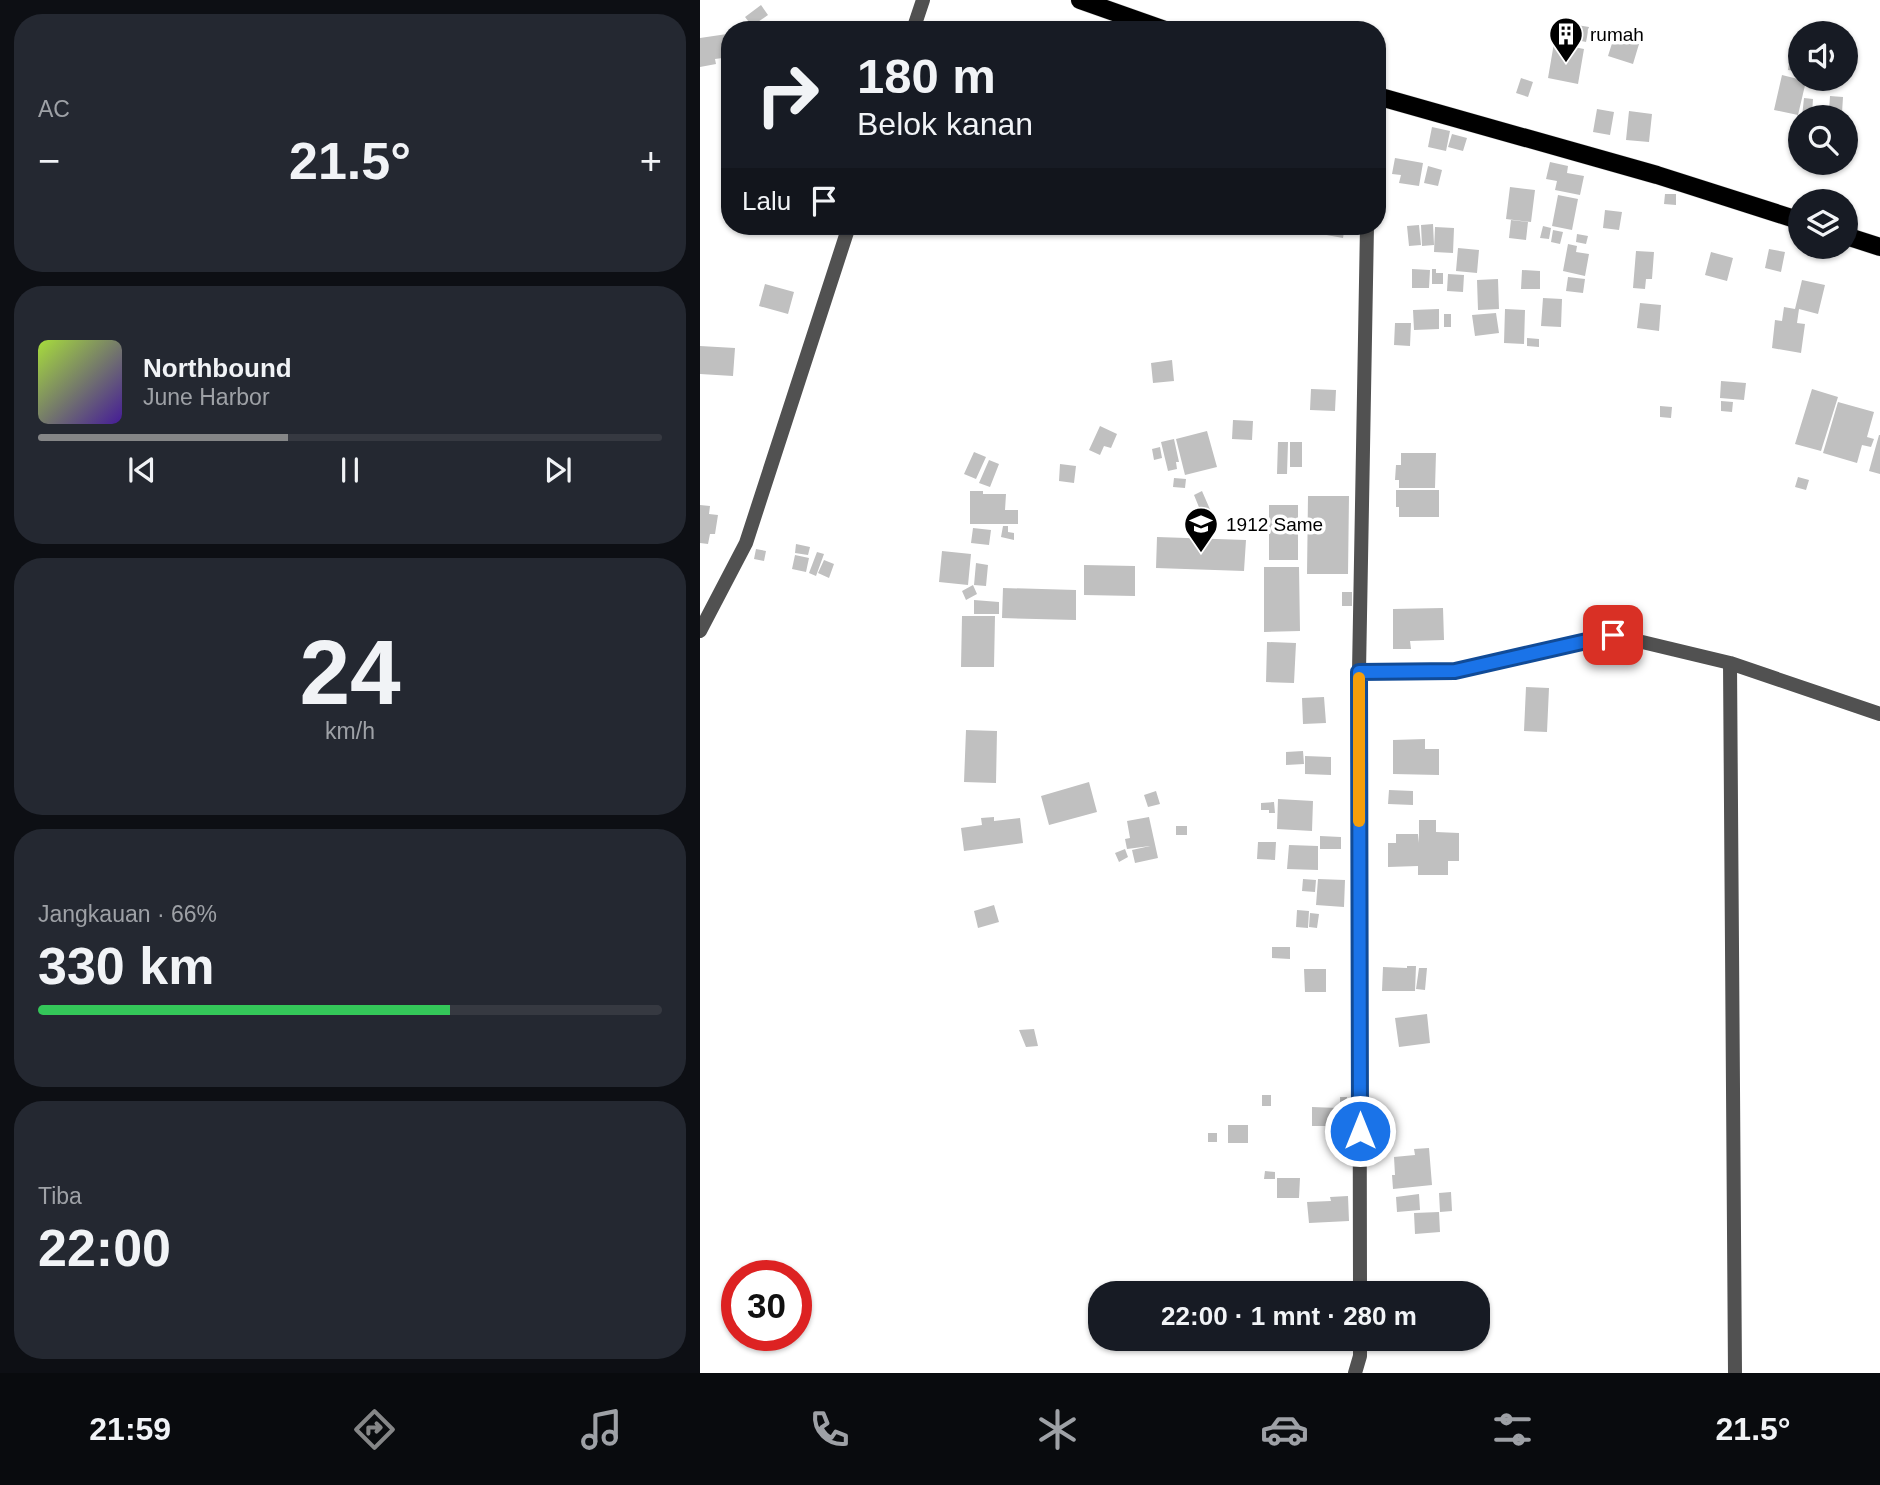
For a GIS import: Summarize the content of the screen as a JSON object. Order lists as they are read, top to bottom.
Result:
{
  "places": {
    "building": ["rumah"],
    "school or university": ["1912 Same"]
  },
  "page": {
    "tile": [
      "AC",
      ["24", "km/h"],
      ["Jangkauan · 66%", "330 km"],
      ["Tiba", "22:00"]
    ],
    "turn": ["180 m", "Belok kanan"],
    "heat": ["−", "21.5°", "+"],
    "then": "Lalu",
    "song": ["Northbound", "June Harbor"],
    "limit": "30",
    "trip": "22:00 · 1 mnt · 280 m",
    "tabs": ["21:59", "21.5°"]
  }
}
